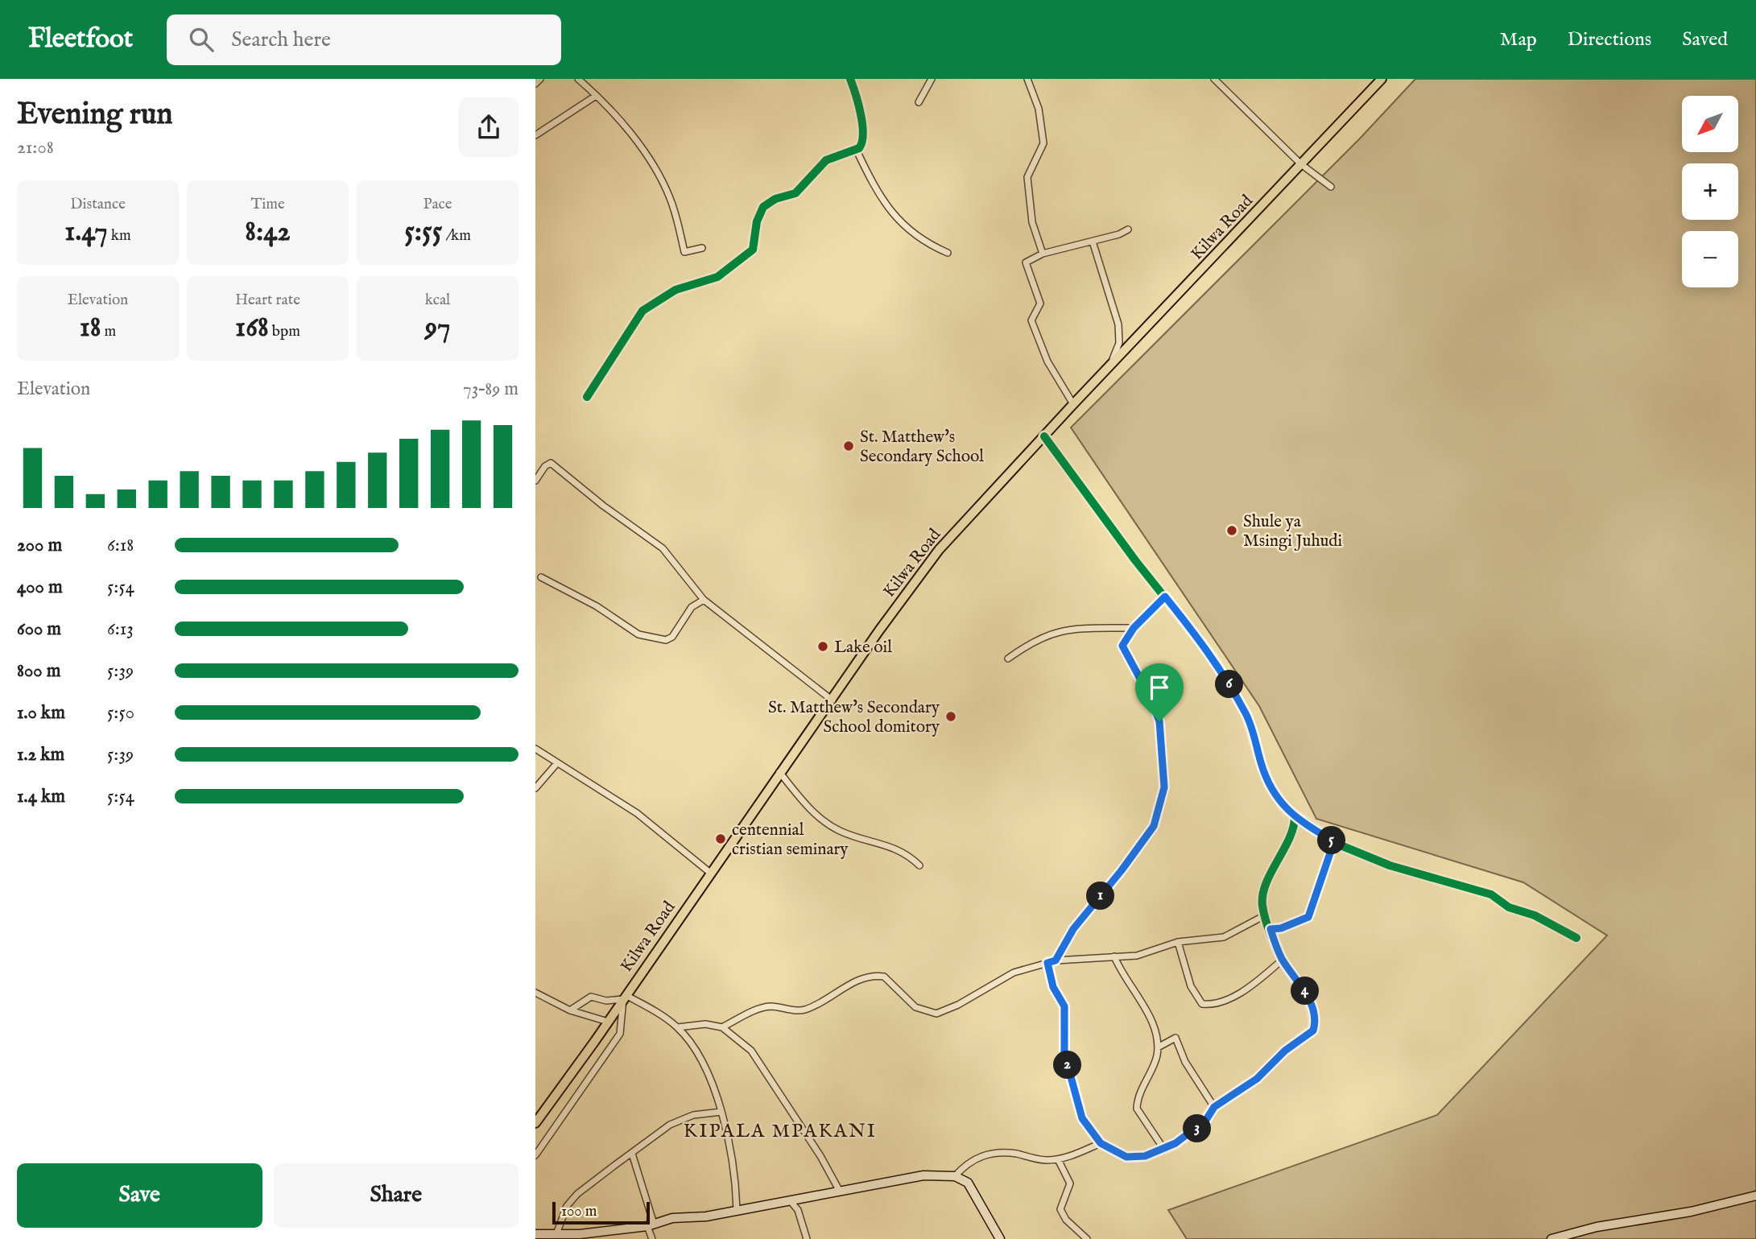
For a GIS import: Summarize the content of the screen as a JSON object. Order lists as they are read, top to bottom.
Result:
{
  "streets": {
    "highway": ["Kilwa Road"]
  },
  "districts": ["KIPALA MPAKANI"],
  "places": [
    "St. Matthew's Secondary School",
    "Shule ya Msingi Juhudi",
    "Lake oil",
    "St. Matthew's Secondary School domitory",
    "centennial cristian seminary"
  ],
  "scale_bar": "100 m",
  "north": "bottom left",
  "page": {
    "header": "Fleetfoot",
    "search": "Search here",
    "nav": ["Map", "Directions", "Saved"],
    "heading": ["Evening run", "21:08"],
    "map_buttons": ["+", "−"],
    "stats": [
      ["Distance", "1.47 km"],
      ["Time", "8:42"],
      ["Pace", "5:55 /km"],
      ["Elevation", "18 m"],
      ["Heart rate", "168 bpm"],
      ["kcal", "97"]
    ],
    "chart": ["Elevation", "73–89 m"],
    "list": [
      {
        "name": "200 m",
        "note": "6:18"
      },
      {
        "name": "400 m",
        "note": "5:54"
      },
      {
        "name": "600 m",
        "note": "6:13"
      },
      {
        "name": "800 m",
        "note": "5:39"
      },
      {
        "name": "1.0 km",
        "note": "5:50"
      },
      {
        "name": "1.2 km",
        "note": "5:39"
      },
      {
        "name": "1.4 km",
        "note": "5:54"
      }
    ],
    "pins": [
      "6",
      "5",
      "1",
      "4",
      "2",
      "3"
    ],
    "buttons": ["Save", "Share"],
    "scale": "100 m"
  }
}
